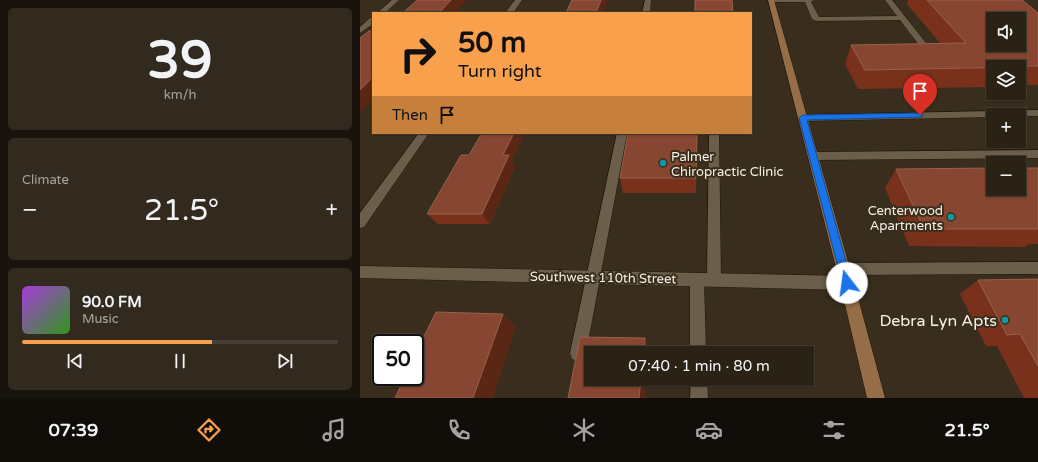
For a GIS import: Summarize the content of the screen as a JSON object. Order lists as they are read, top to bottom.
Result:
{
  "streets": {
    "street": ["Southwest 110th Street"]
  },
  "places": ["Palmer Chiropractic Clinic", "Centerwood Apartments", "Debra Lyn Apts"],
  "page": {
    "tile": [
      ["39", "km/h"],
      "Climate"
    ],
    "map_buttons": ["+", "−"],
    "turn": ["50 m", "Turn right"],
    "then": "Then",
    "heat": ["−", "21.5°", "+"],
    "song": ["90.0 FM", "Music"],
    "limit": "50",
    "trip": "07:40 · 1 min · 80 m",
    "tabs": ["07:39", "21.5°"]
  }
}
